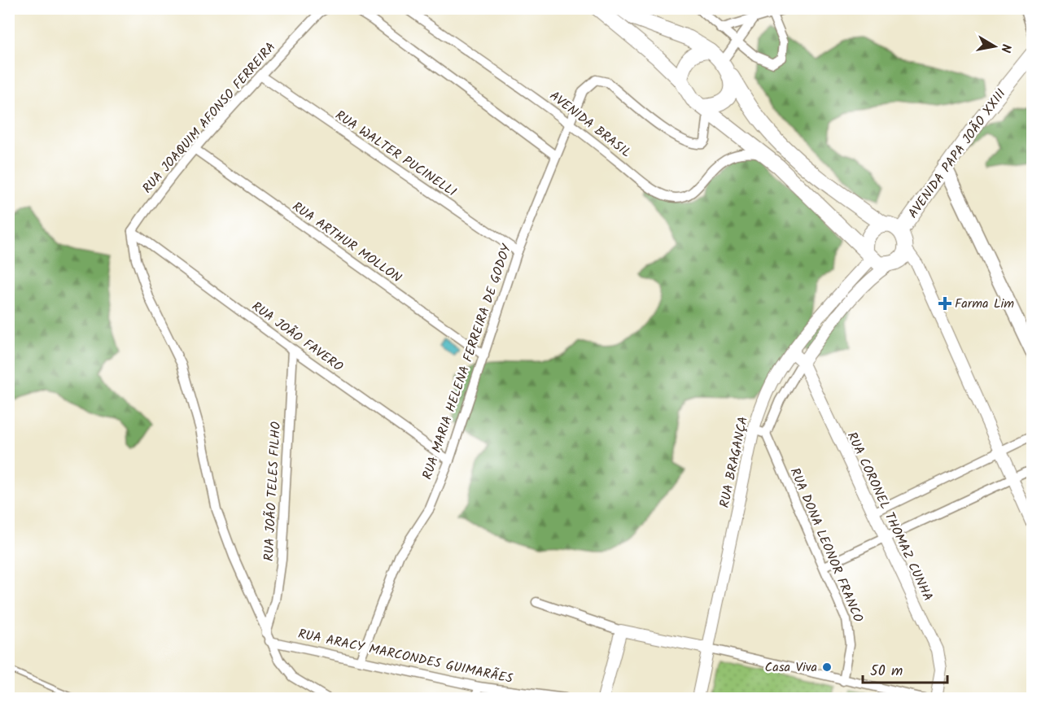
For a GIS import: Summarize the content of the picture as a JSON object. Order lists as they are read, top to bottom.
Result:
{
  "streets": {
    "main road": ["AVENIDA PAPA JOÃO XXIII"],
    "street": [
      "RUA JOAQUIM AFONSO FERREIRA",
      "AVENIDA BRASIL",
      "RUA WALTER PUCINELLI",
      "RUA ARTHUR MOLLON",
      "RUA JOÃO FAVERO",
      "RUA MARIA HELENA FERREIRA DE GODOY",
      "RUA BRAGANÇA",
      "RUA JOÃO TELES FILHO",
      "RUA CORONEL THOMAZ CUNHA",
      "RUA DONA LEONOR FRANCO",
      "RUA ARACY MARCONDES GUIMARÃES"
    ]
  },
  "crossings": [
    ["RUA JOAQUIM AFONSO FERREIRA", "RUA WALTER PUCINELLI"],
    ["RUA JOAQUIM AFONSO FERREIRA", "RUA ARTHUR MOLLON"],
    ["RUA JOAQUIM AFONSO FERREIRA", "RUA JOÃO FAVERO"],
    ["AVENIDA BRASIL", "RUA MARIA HELENA FERREIRA DE GODOY"],
    ["RUA WALTER PUCINELLI", "RUA MARIA HELENA FERREIRA DE GODOY"],
    ["AVENIDA PAPA JOÃO XXIII", "RUA BRAGANÇA"],
    ["RUA ARTHUR MOLLON", "RUA MARIA HELENA FERREIRA DE GODOY"],
    ["RUA JOÃO FAVERO", "RUA MARIA HELENA FERREIRA DE GODOY"],
    ["RUA JOÃO FAVERO", "RUA JOÃO TELES FILHO"],
    ["RUA MARIA HELENA FERREIRA DE GODOY", "RUA ARACY MARCONDES GUIMARÃES"],
    ["RUA BRAGANÇA", "RUA CORONEL THOMAZ CUNHA"],
    ["RUA BRAGANÇA", "RUA DONA LEONOR FRANCO"],
    ["RUA JOÃO TELES FILHO", "RUA ARACY MARCONDES GUIMARÃES"]
  ],
  "places": {
    "health": ["Farma Lim"],
    "other": ["Casa Viva"]
  },
  "scale_bar": "50 m",
  "north": "right"
}
